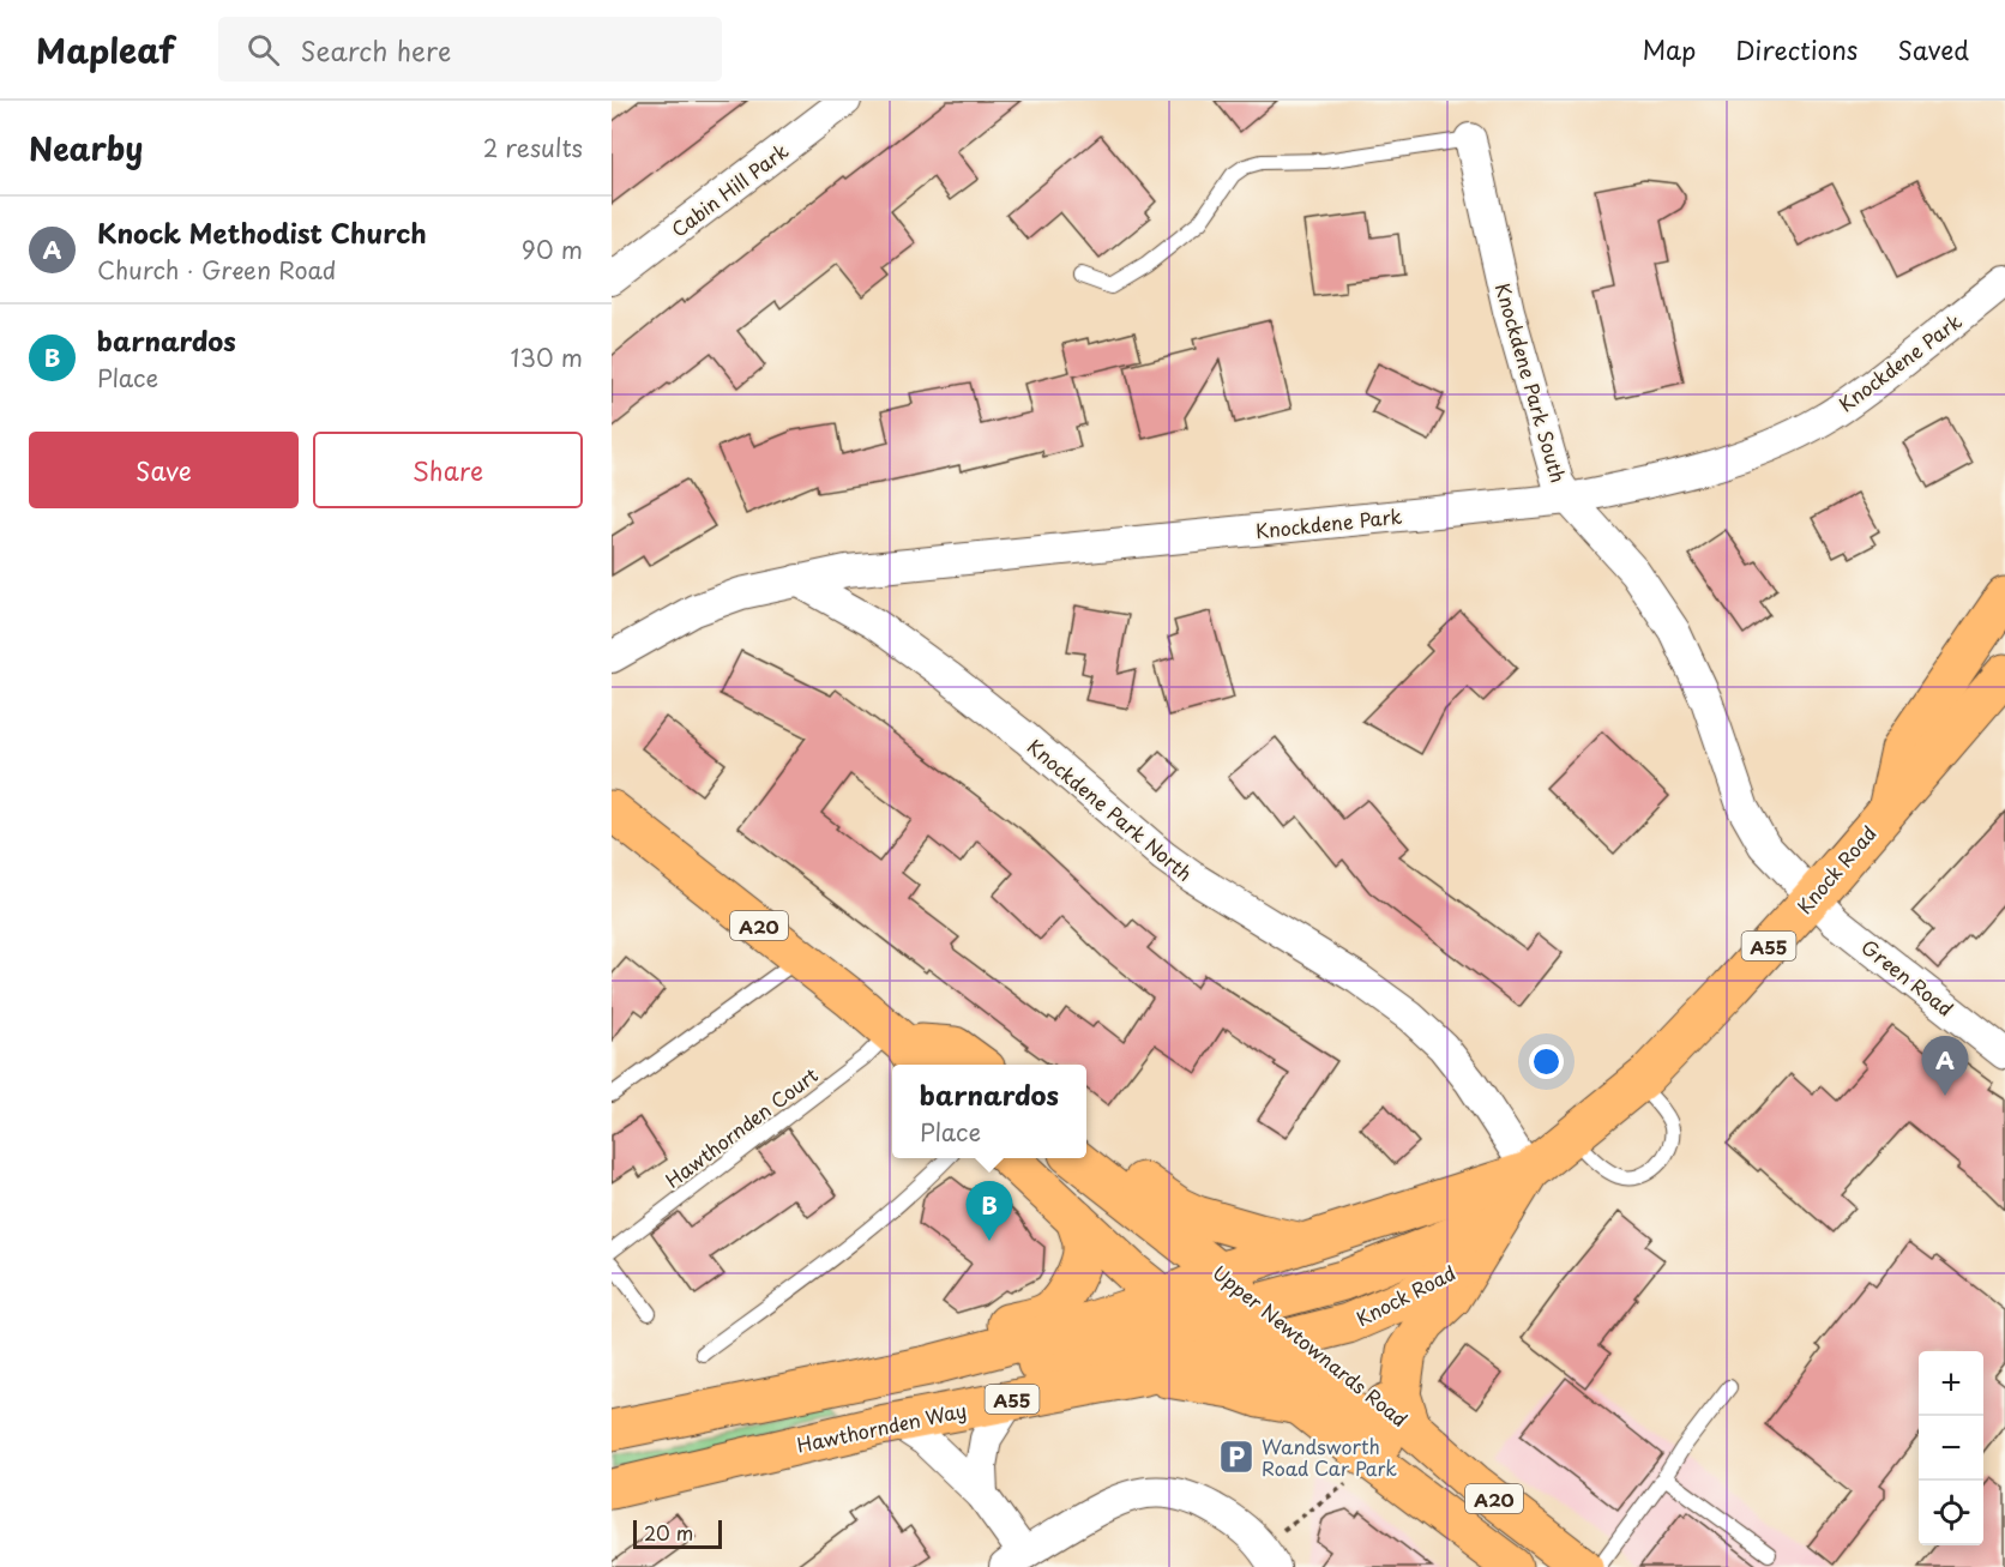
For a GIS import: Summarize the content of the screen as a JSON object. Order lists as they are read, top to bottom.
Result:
{
  "streets": {
    "main road": [
      "Knock Road",
      "A20",
      "A55",
      "Upper Newtownards Road",
      "Hawthornden Way"
    ],
    "street": [
      "Cabin Hill Park",
      "Knockdene Park",
      "Knockdene Park South",
      "Knockdene Park North",
      "Green Road"
    ],
    "lane": ["Hawthornden Court"]
  },
  "crossings": [
    ["Knockdene Park", "Knockdene Park South"],
    ["Knockdene Park", "Knockdene Park North"],
    ["Knockdene Park South", "Knock Road"],
    ["Knockdene Park South", "Green Road"],
    ["Knockdene Park North", "Knock Road"],
    ["Knock Road", "A55"],
    ["Knock Road", "Green Road"],
    ["Knock Road", "Upper Newtownards Road"],
    ["Knock Road", "Hawthornden Way"],
    ["A20", "Hawthornden Court"],
    ["A55", "Upper Newtownards Road"],
    ["A55", "Hawthornden Way"],
    ["Upper Newtownards Road", "Hawthornden Way"]
  ],
  "places": {
    "parking": ["Wandsworth Road Car Park"]
  },
  "scale_bar": "20 m",
  "page": {
    "header": "Mapleaf",
    "search": "Search here",
    "nav": ["Map", "Directions", "Saved"],
    "heading": ["Nearby", "2 results"],
    "list": [
      {
        "mark": "A",
        "name": "Knock Methodist Church",
        "note": "Church · Green Road",
        "value": "90 m"
      },
      {
        "mark": "B",
        "name": "barnardos",
        "note": "Place",
        "value": "130 m"
      }
    ],
    "buttons": ["Save", "Share"],
    "pins": ["A", "B"],
    "popup": ["barnardos", "Place"],
    "map_buttons": ["+", "−"],
    "scale": "20 m"
  }
}
